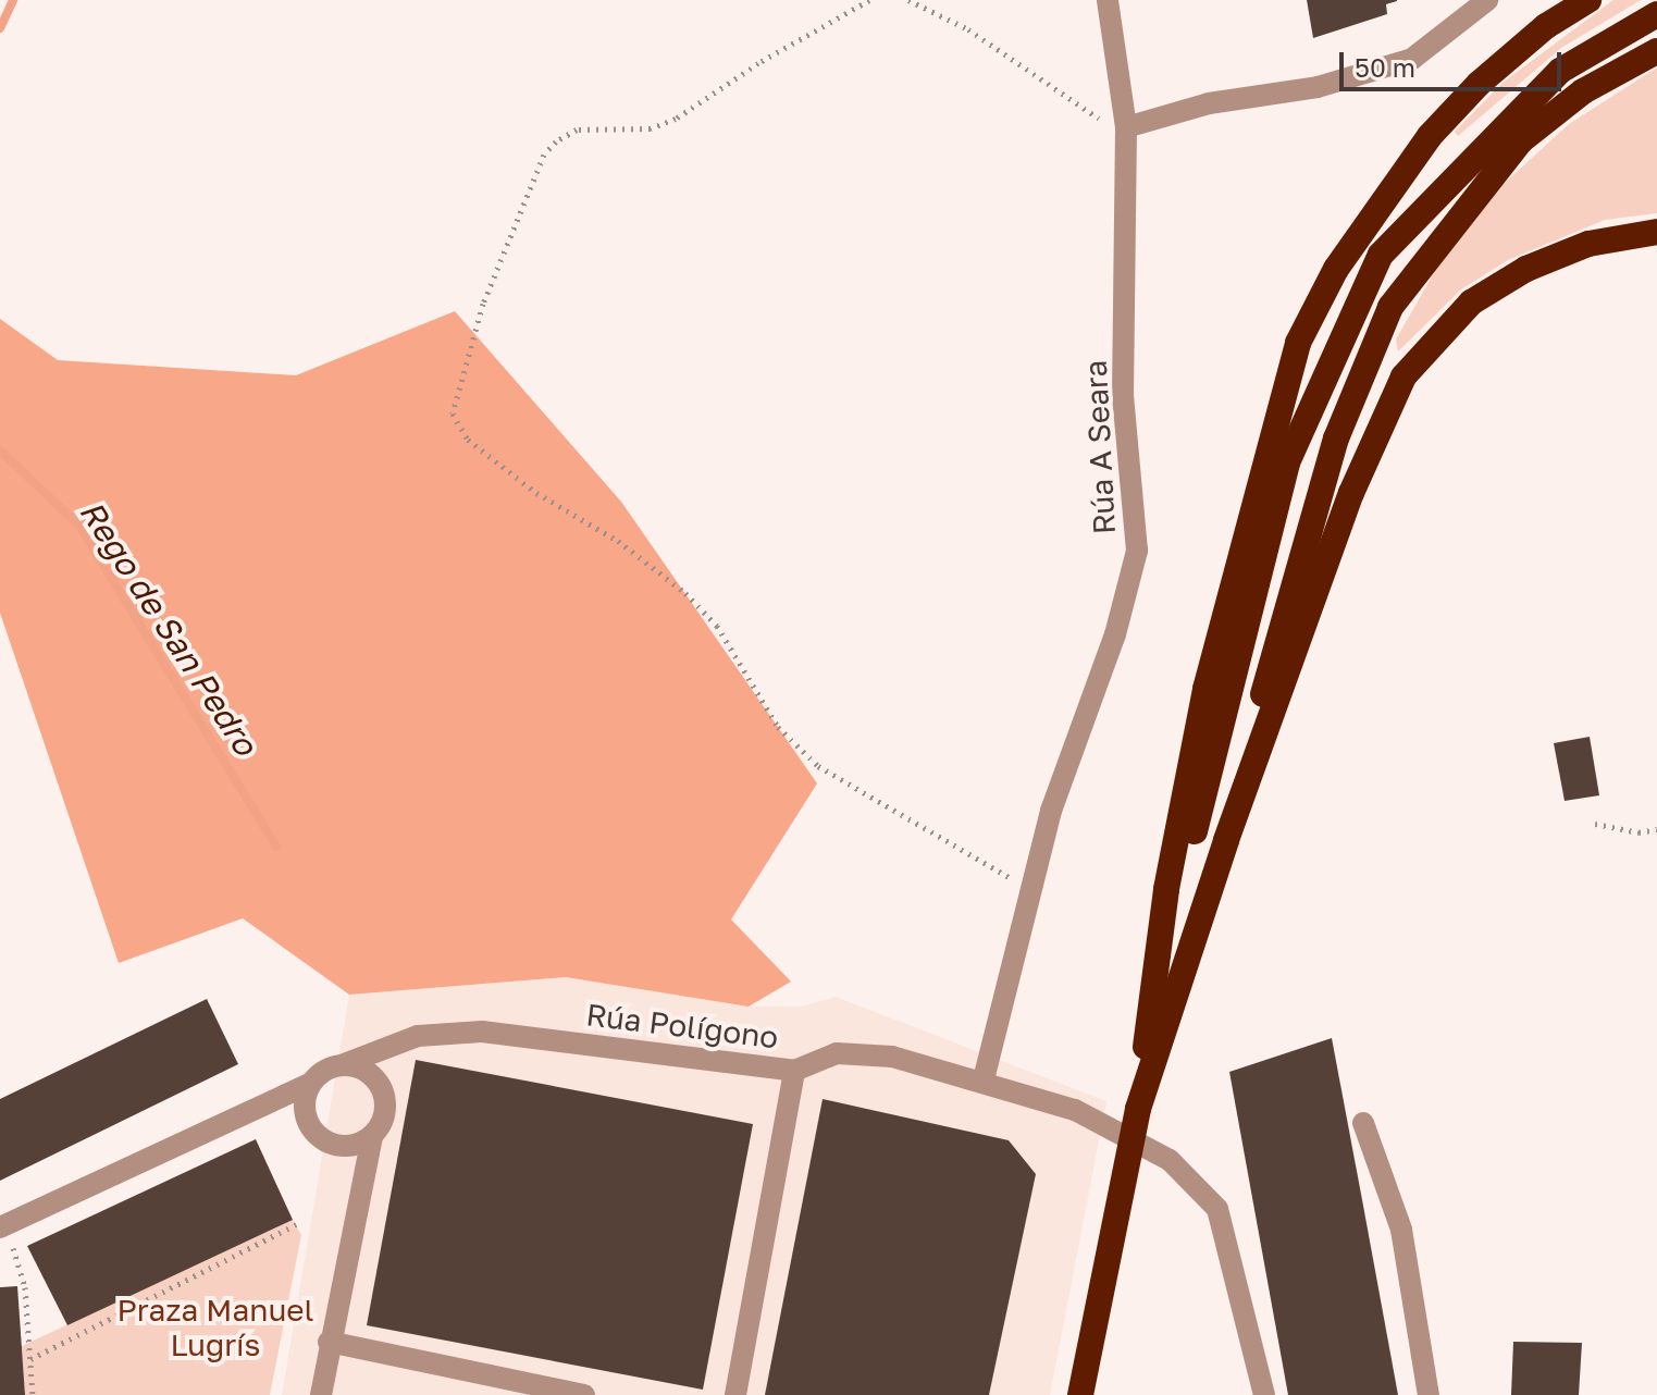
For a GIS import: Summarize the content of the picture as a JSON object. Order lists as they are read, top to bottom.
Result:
{
  "streets": {
    "street": ["Rúa A Seara", "Rúa Polígono"]
  },
  "water": ["Rego de San Pedro"],
  "parks": ["Praza Manuel Lugrís"],
  "scale_bar": "50 m"
}
